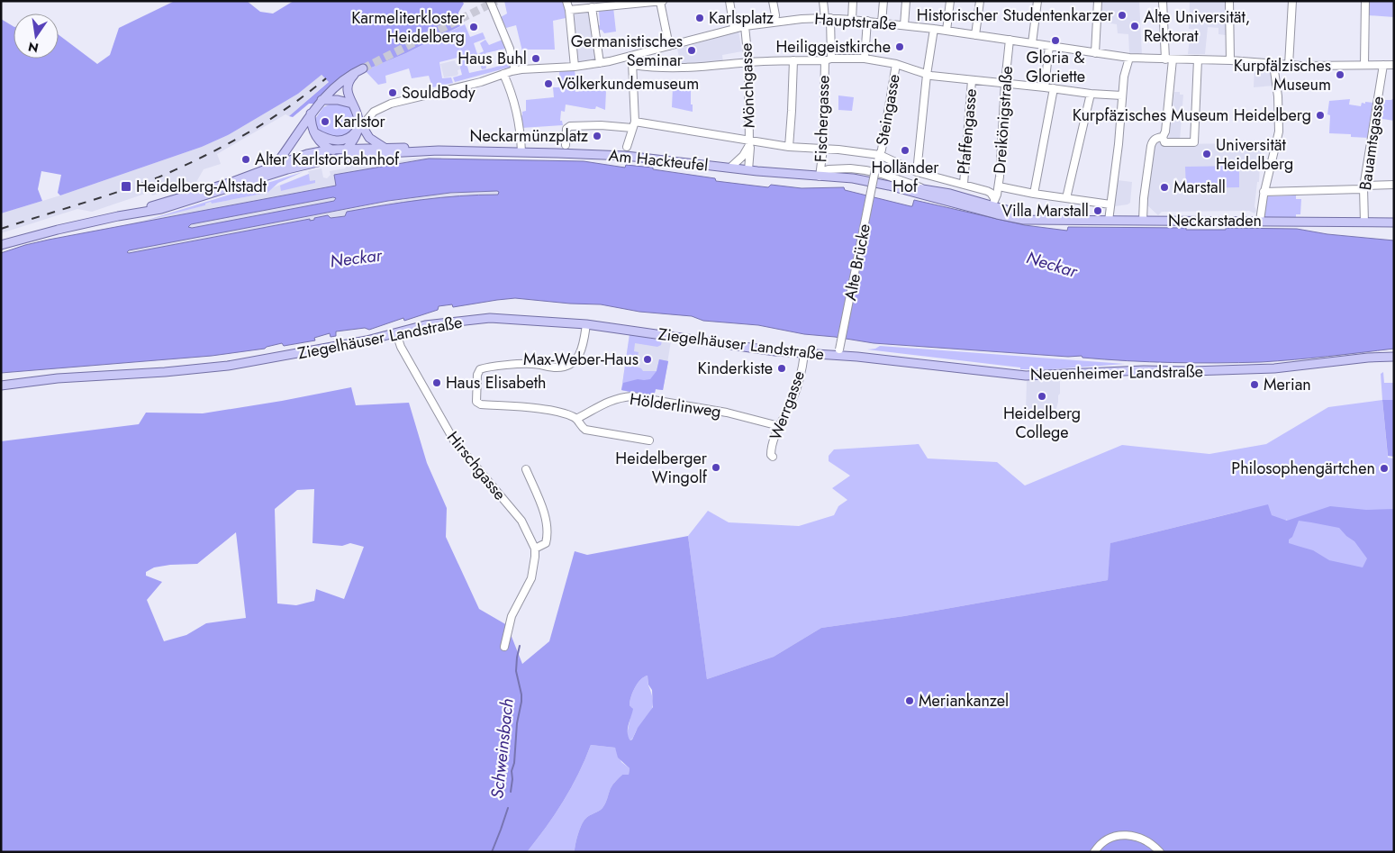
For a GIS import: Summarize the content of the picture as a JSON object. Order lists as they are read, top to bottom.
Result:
{
  "streets": {
    "main road": [
      "Am Hackteufel",
      "Neckarstaden",
      "Ziegelhäuser Landstraße",
      "Neuenheimer Landstraße"
    ],
    "street": [
      "Hauptstraße",
      "Mönchgasse",
      "Steingasse",
      "Fischergasse",
      "Dreikönigstraße",
      "Pfaffengasse",
      "Bauamtsgasse",
      "Alte Brücke",
      "Hölderlinweg",
      "Werrgasse",
      "Hirschgasse"
    ]
  },
  "crossings": [
    ["Hauptstraße", "Mönchgasse"],
    ["Hauptstraße", "Fischergasse"],
    ["Hauptstraße", "Dreikönigstraße"],
    ["Hauptstraße", "Bauamtsgasse"],
    ["Mönchgasse", "Am Hackteufel"],
    ["Steingasse", "Alte Brücke"],
    ["Fischergasse", "Am Hackteufel"],
    ["Dreikönigstraße", "Neckarstaden"],
    ["Bauamtsgasse", "Neckarstaden"],
    ["Am Hackteufel", "Neckarstaden"],
    ["Alte Brücke", "Ziegelhäuser Landstraße"],
    ["Alte Brücke", "Neuenheimer Landstraße"],
    ["Ziegelhäuser Landstraße", "Neuenheimer Landstraße"],
    ["Ziegelhäuser Landstraße", "Werrgasse"],
    ["Ziegelhäuser Landstraße", "Hirschgasse"],
    ["Hölderlinweg", "Werrgasse"]
  ],
  "water": ["Neckar", "Schweinsbach"],
  "places": {
    "other": [
      "Historischer Studentenkarzer",
      "Karlsplatz",
      "Alte Universität, Rektorat",
      "Karmeliterkloster Heidelberg",
      "Gloria & Gloriette",
      "Heiliggeistkirche",
      "Germanistisches Seminar",
      "Haus Buhl",
      "Kurpfälzisches Museum",
      "Völkerkundemuseum",
      "SouldBody",
      "Kurpfäzisches Museum Heidelberg",
      "Karlstor",
      "Neckarmünzplatz",
      "Holländer Hof",
      "Universität Heidelberg",
      "Alter Karlstorbahnhof",
      "Marstall",
      "Villa Marstall",
      "Max-Weber-Haus",
      "Kinderkiste",
      "Haus Elisabeth",
      "Merian",
      "Heidelberg College",
      "Heidelberger Wingolf",
      "Philosophengärtchen",
      "Meriankanzel"
    ],
    "transit": ["Heidelberg-Altstadt"]
  },
  "north": "bottom"
}
